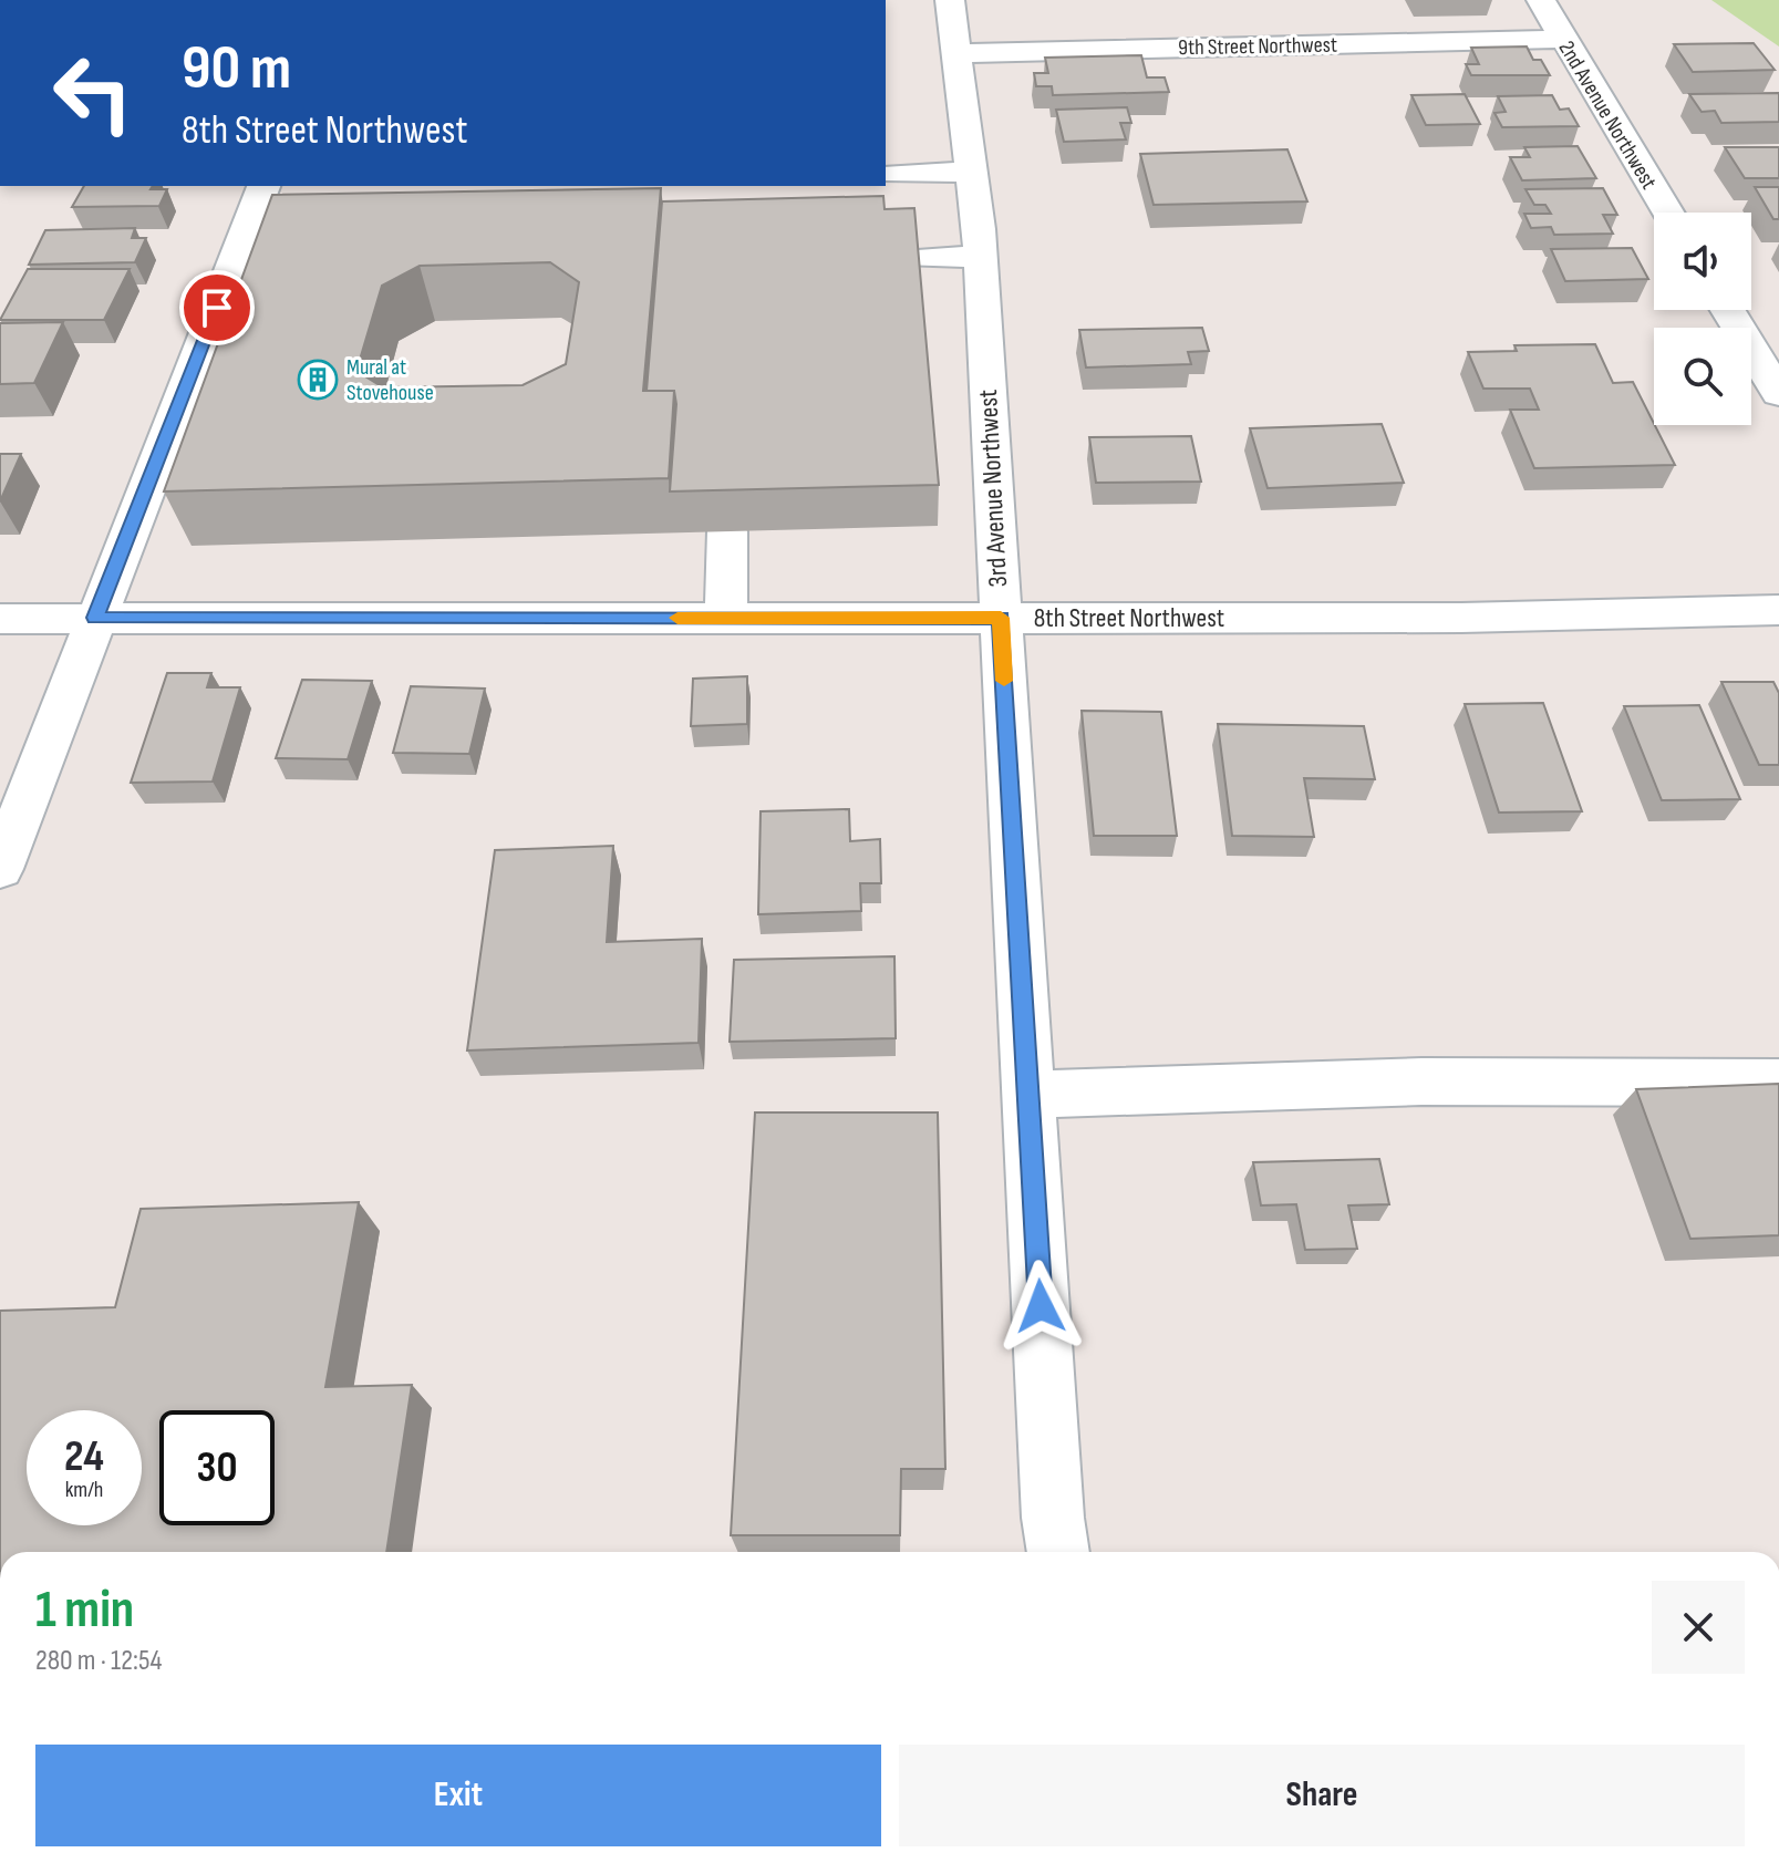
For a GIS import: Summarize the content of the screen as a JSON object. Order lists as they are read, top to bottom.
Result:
{
  "streets": {
    "street": [
      "9th Street Northwest",
      "2nd Avenue Northwest",
      "3rd Avenue Northwest",
      "8th Street Northwest"
    ]
  },
  "crossings": [
    ["9th Street Northwest", "2nd Avenue Northwest"],
    ["9th Street Northwest", "3rd Avenue Northwest"],
    ["3rd Avenue Northwest", "8th Street Northwest"]
  ],
  "places": {
    "building": ["Mural at Stovehouse"]
  },
  "page": {
    "turn": ["90 m", "8th Street Northwest"],
    "speed": "24 km/h",
    "limit": "30",
    "heading": ["1 min", "280 m · 12:54"],
    "buttons": ["Exit", "Share"]
  }
}
